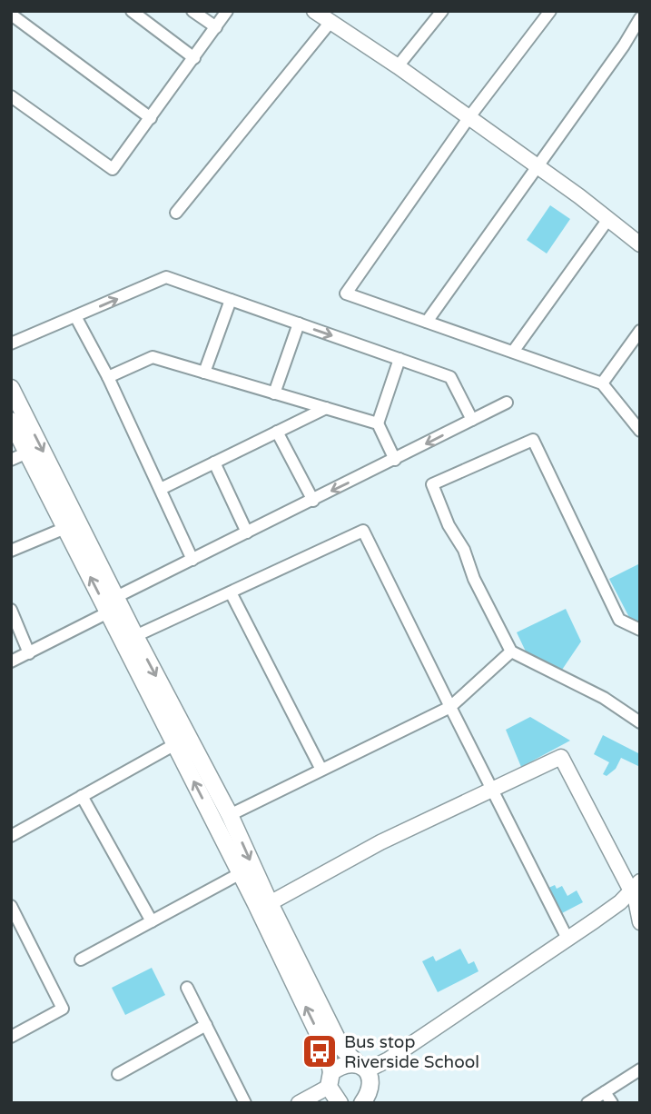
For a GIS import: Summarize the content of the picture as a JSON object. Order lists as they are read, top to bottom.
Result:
{
  "places": {
    "bus stop": ["Bus stop Riverside School"]
  }
}
